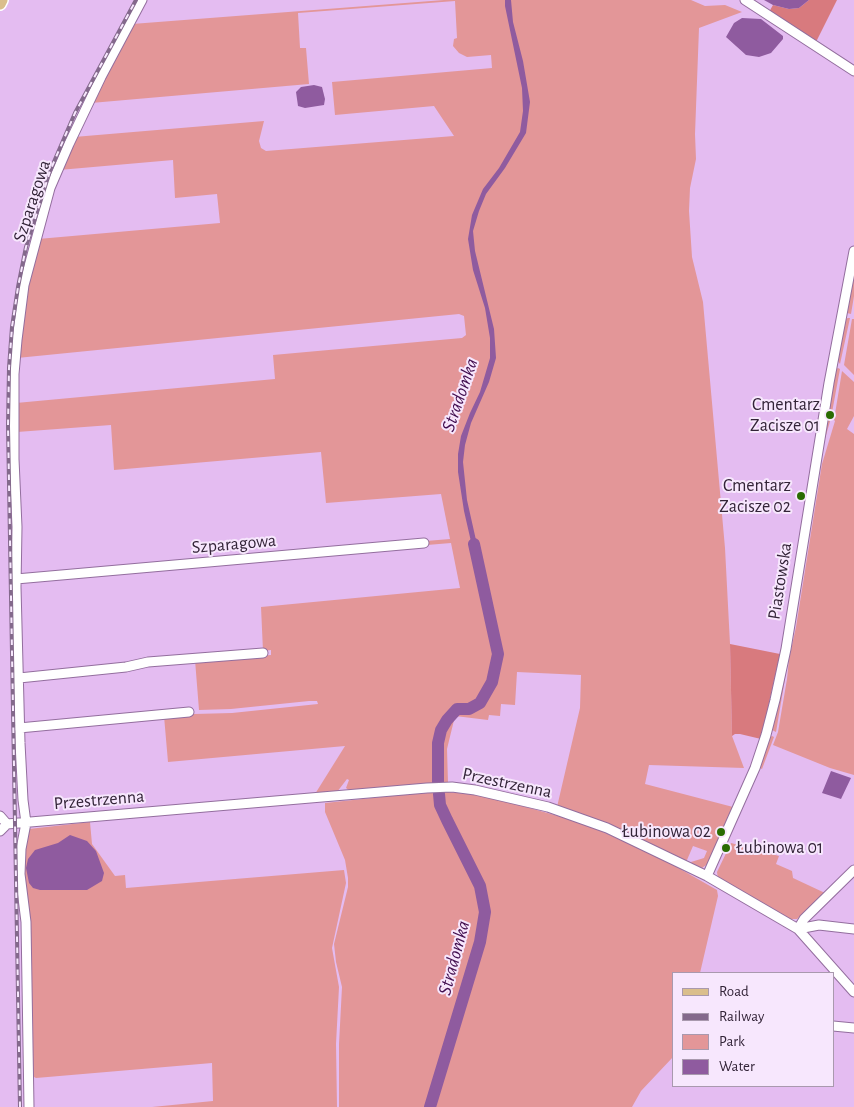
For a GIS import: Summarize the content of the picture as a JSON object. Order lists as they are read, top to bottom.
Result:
{
  "streets": {
    "street": ["Szparagowa", "Piastowska", "Przestrzenna"]
  },
  "crossings": [
    ["Szparagowa", "Przestrzenna"],
    ["Piastowska", "Przestrzenna"]
  ],
  "water": ["Stradomka"],
  "places": [
    "Cmentarz Zacisze 01",
    "Cmentarz Zacisze 02",
    "Łubinowa 02",
    "Łubinowa 01"
  ],
  "legend": [
    "Road",
    "Railway",
    "Park",
    "Water"
  ]
}
